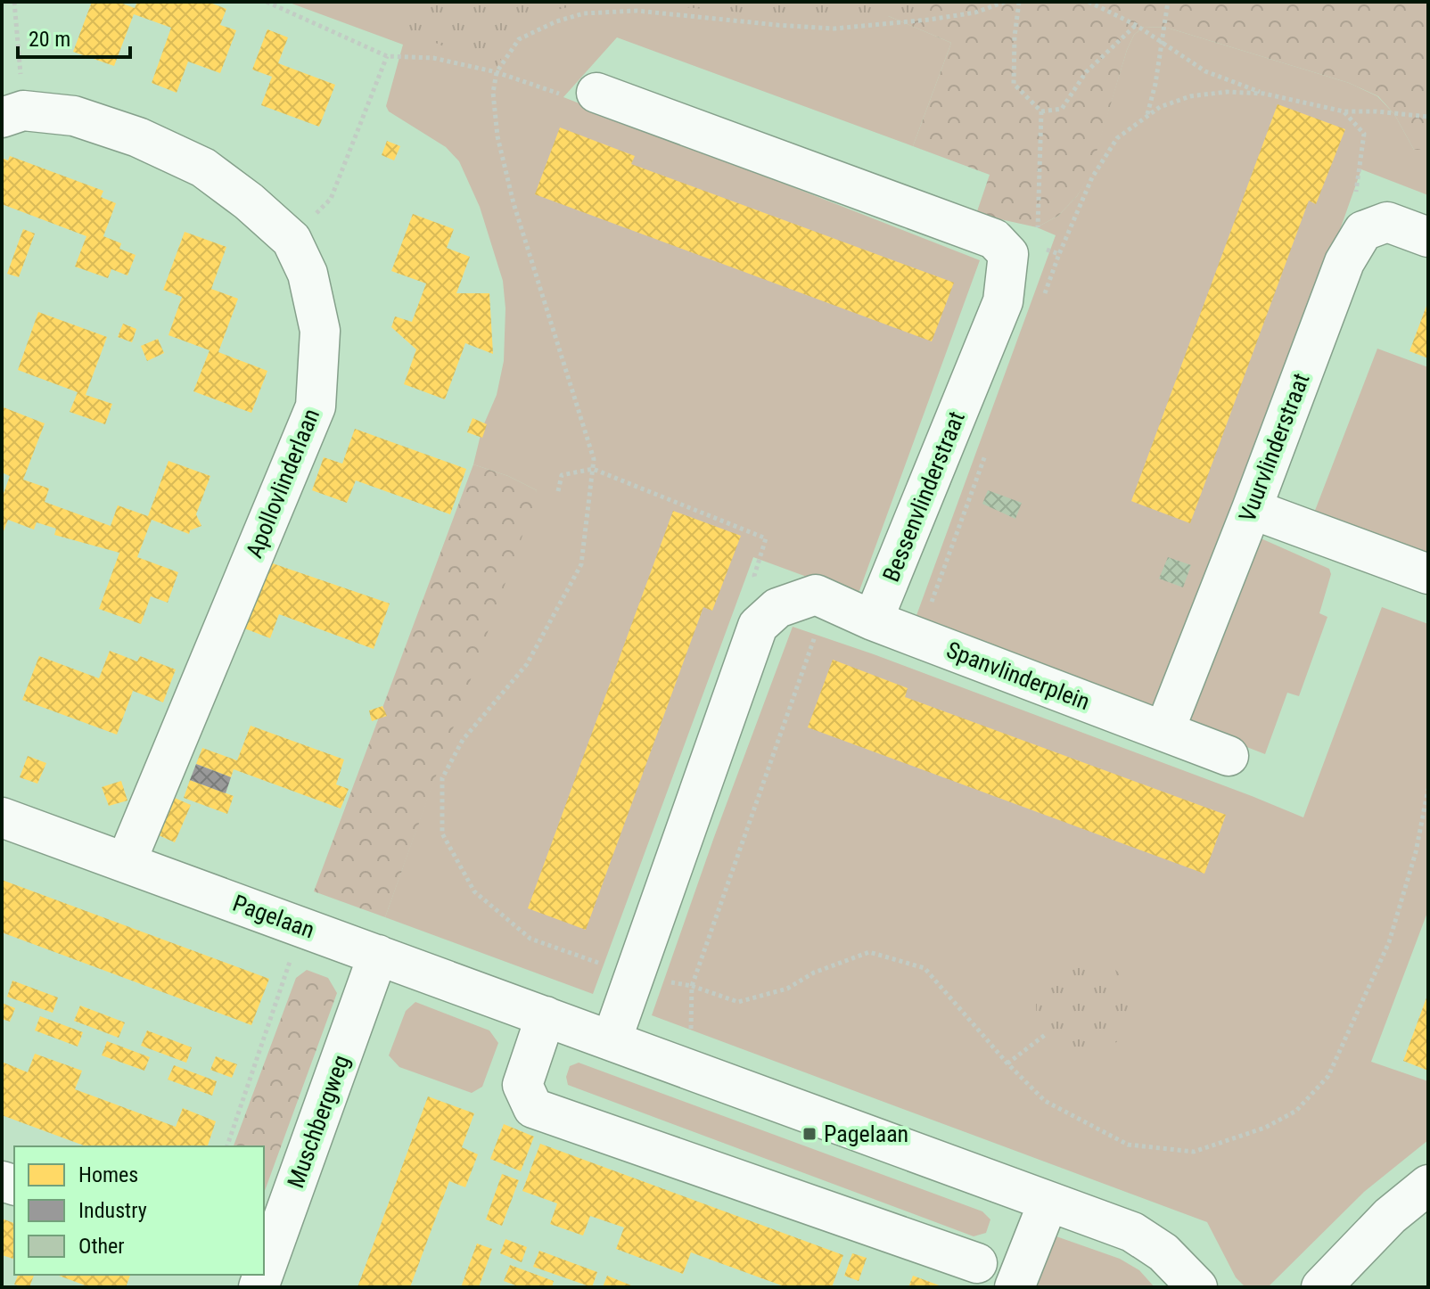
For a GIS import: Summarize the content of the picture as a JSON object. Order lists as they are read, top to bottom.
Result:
{
  "streets": {
    "street": [
      "Vuurvlinderstraat",
      "Apollovlinderlaan",
      "Bessenvlinderstraat",
      "Spanvlinderplein",
      "Pagelaan",
      "Muschbergweg"
    ]
  },
  "crossings": [
    ["Vuurvlinderstraat", "Spanvlinderplein"],
    ["Apollovlinderlaan", "Pagelaan"],
    ["Bessenvlinderstraat", "Spanvlinderplein"],
    ["Pagelaan", "Muschbergweg"]
  ],
  "places": {
    "transit": ["Pagelaan"]
  },
  "legend": ["Homes", "Industry", "Other"],
  "scale_bar": "20 m"
}
